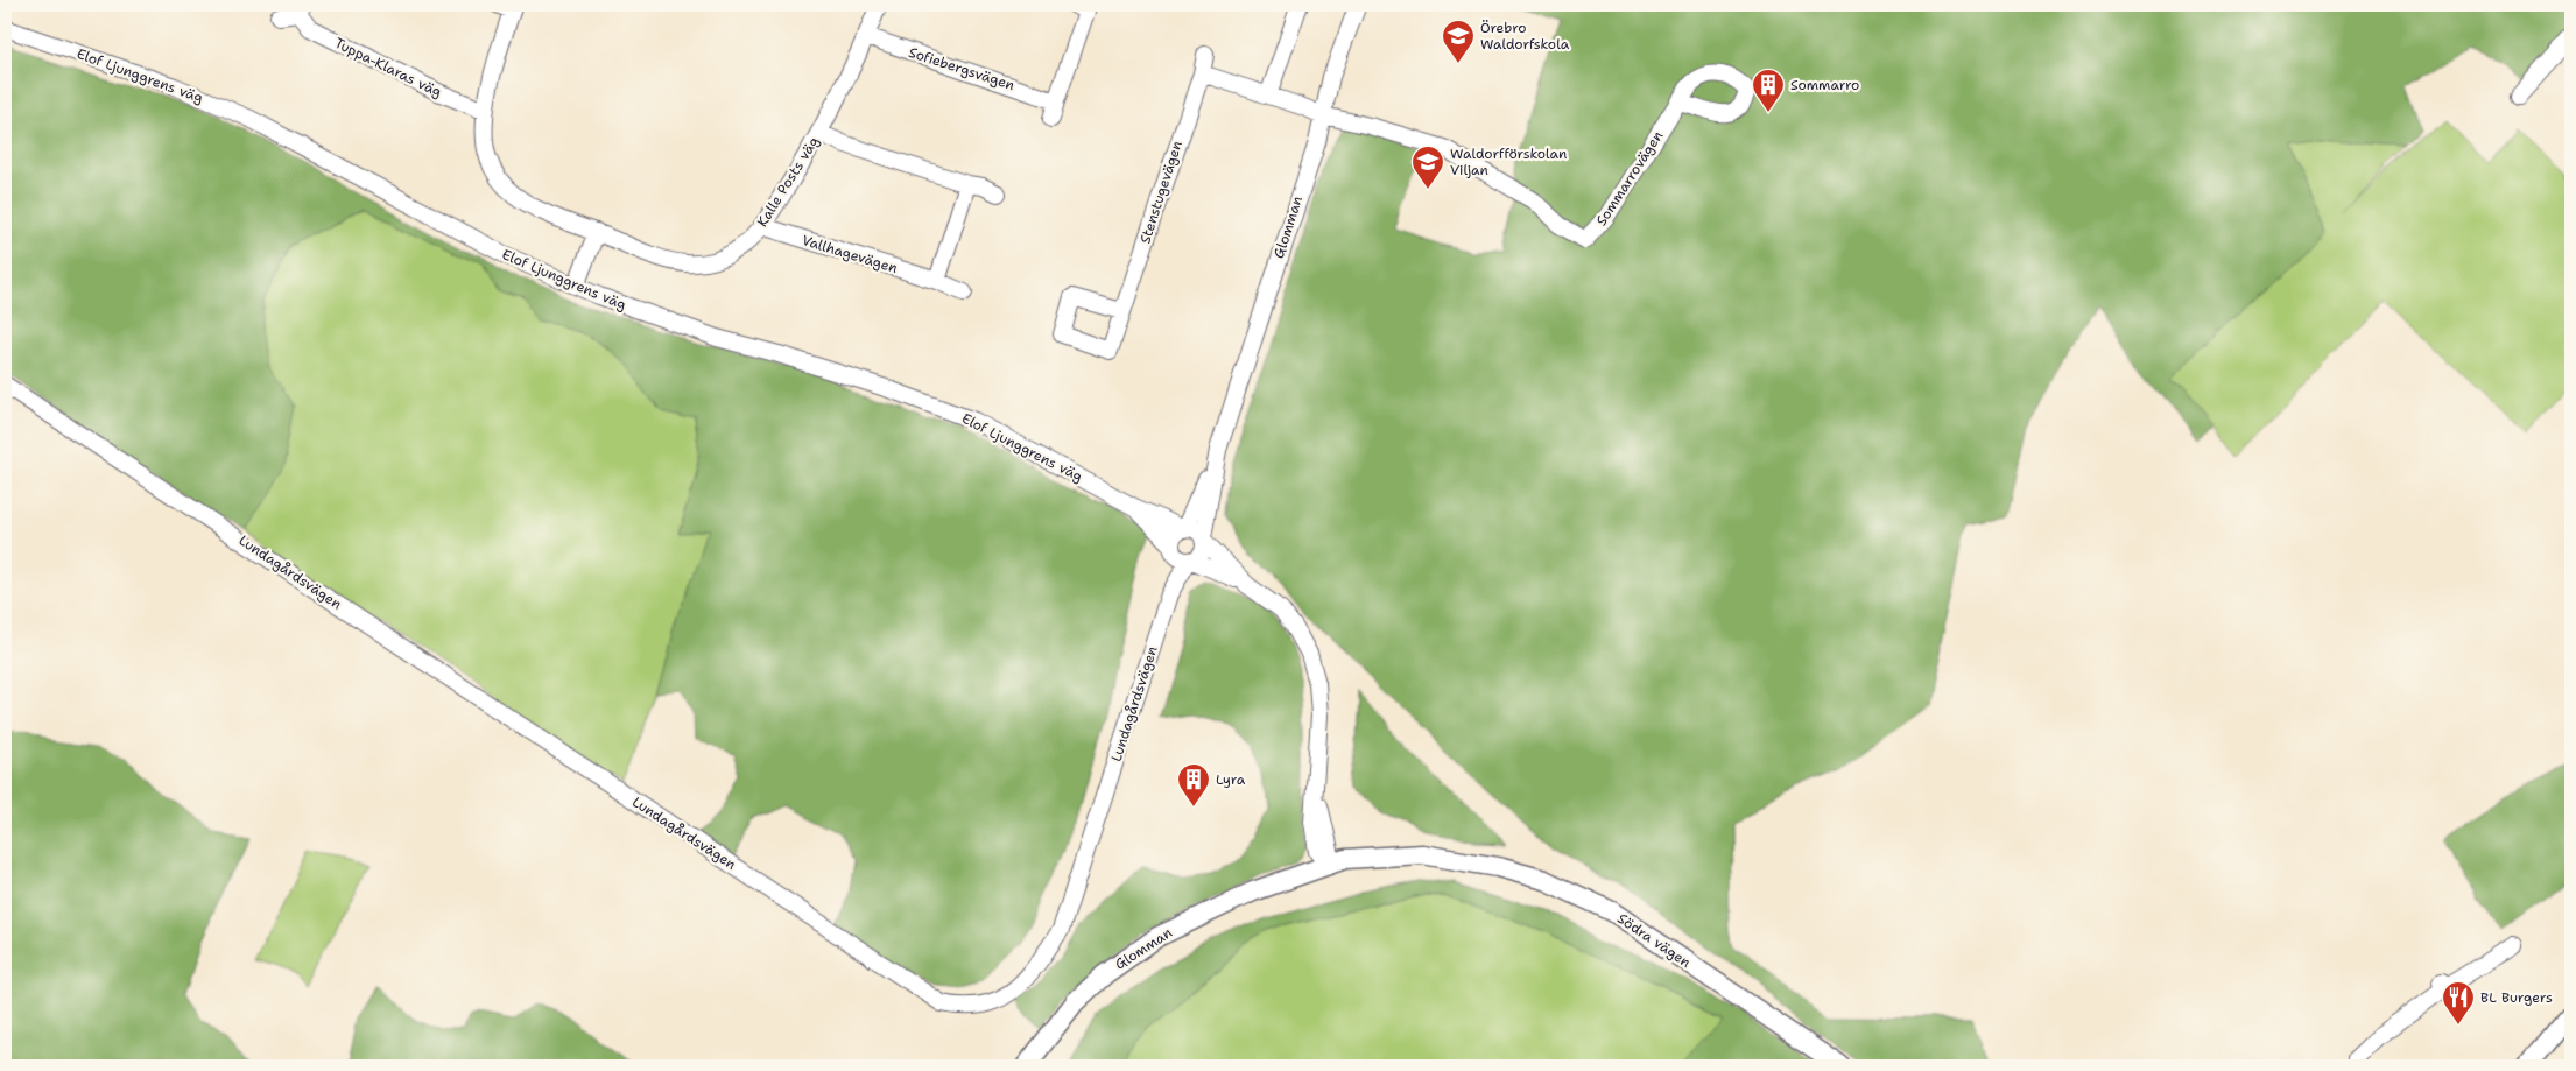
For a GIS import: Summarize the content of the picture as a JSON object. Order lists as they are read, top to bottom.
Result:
{
  "streets": {
    "main road": ["Glomman", "Södra vägen"],
    "street": [
      "Tuppa-Klaras väg",
      "Sofiebergsvägen",
      "Elof Ljunggrens väg",
      "Sommarrovägen",
      "Kalle Posts väg",
      "Stenstugevägen",
      "Vallhagevägen",
      "Lundagårdsvägen"
    ]
  },
  "crossings": [
    ["Tuppa-Klaras väg", "Kalle Posts väg"],
    ["Sofiebergsvägen", "Kalle Posts väg"],
    ["Elof Ljunggrens väg", "Glomman"],
    ["Elof Ljunggrens väg", "Lundagårdsvägen"],
    ["Sommarrovägen", "Glomman"],
    ["Kalle Posts väg", "Vallhagevägen"],
    ["Glomman", "Lundagårdsvägen"],
    ["Glomman", "Södra vägen"]
  ],
  "places": {
    "school or university": ["Örebro Waldorfskola", "Waldorfförskolan Viljan"],
    "building": ["Sommarro", "Lyra"],
    "restaurant": ["BL Burgers"]
  }
}
